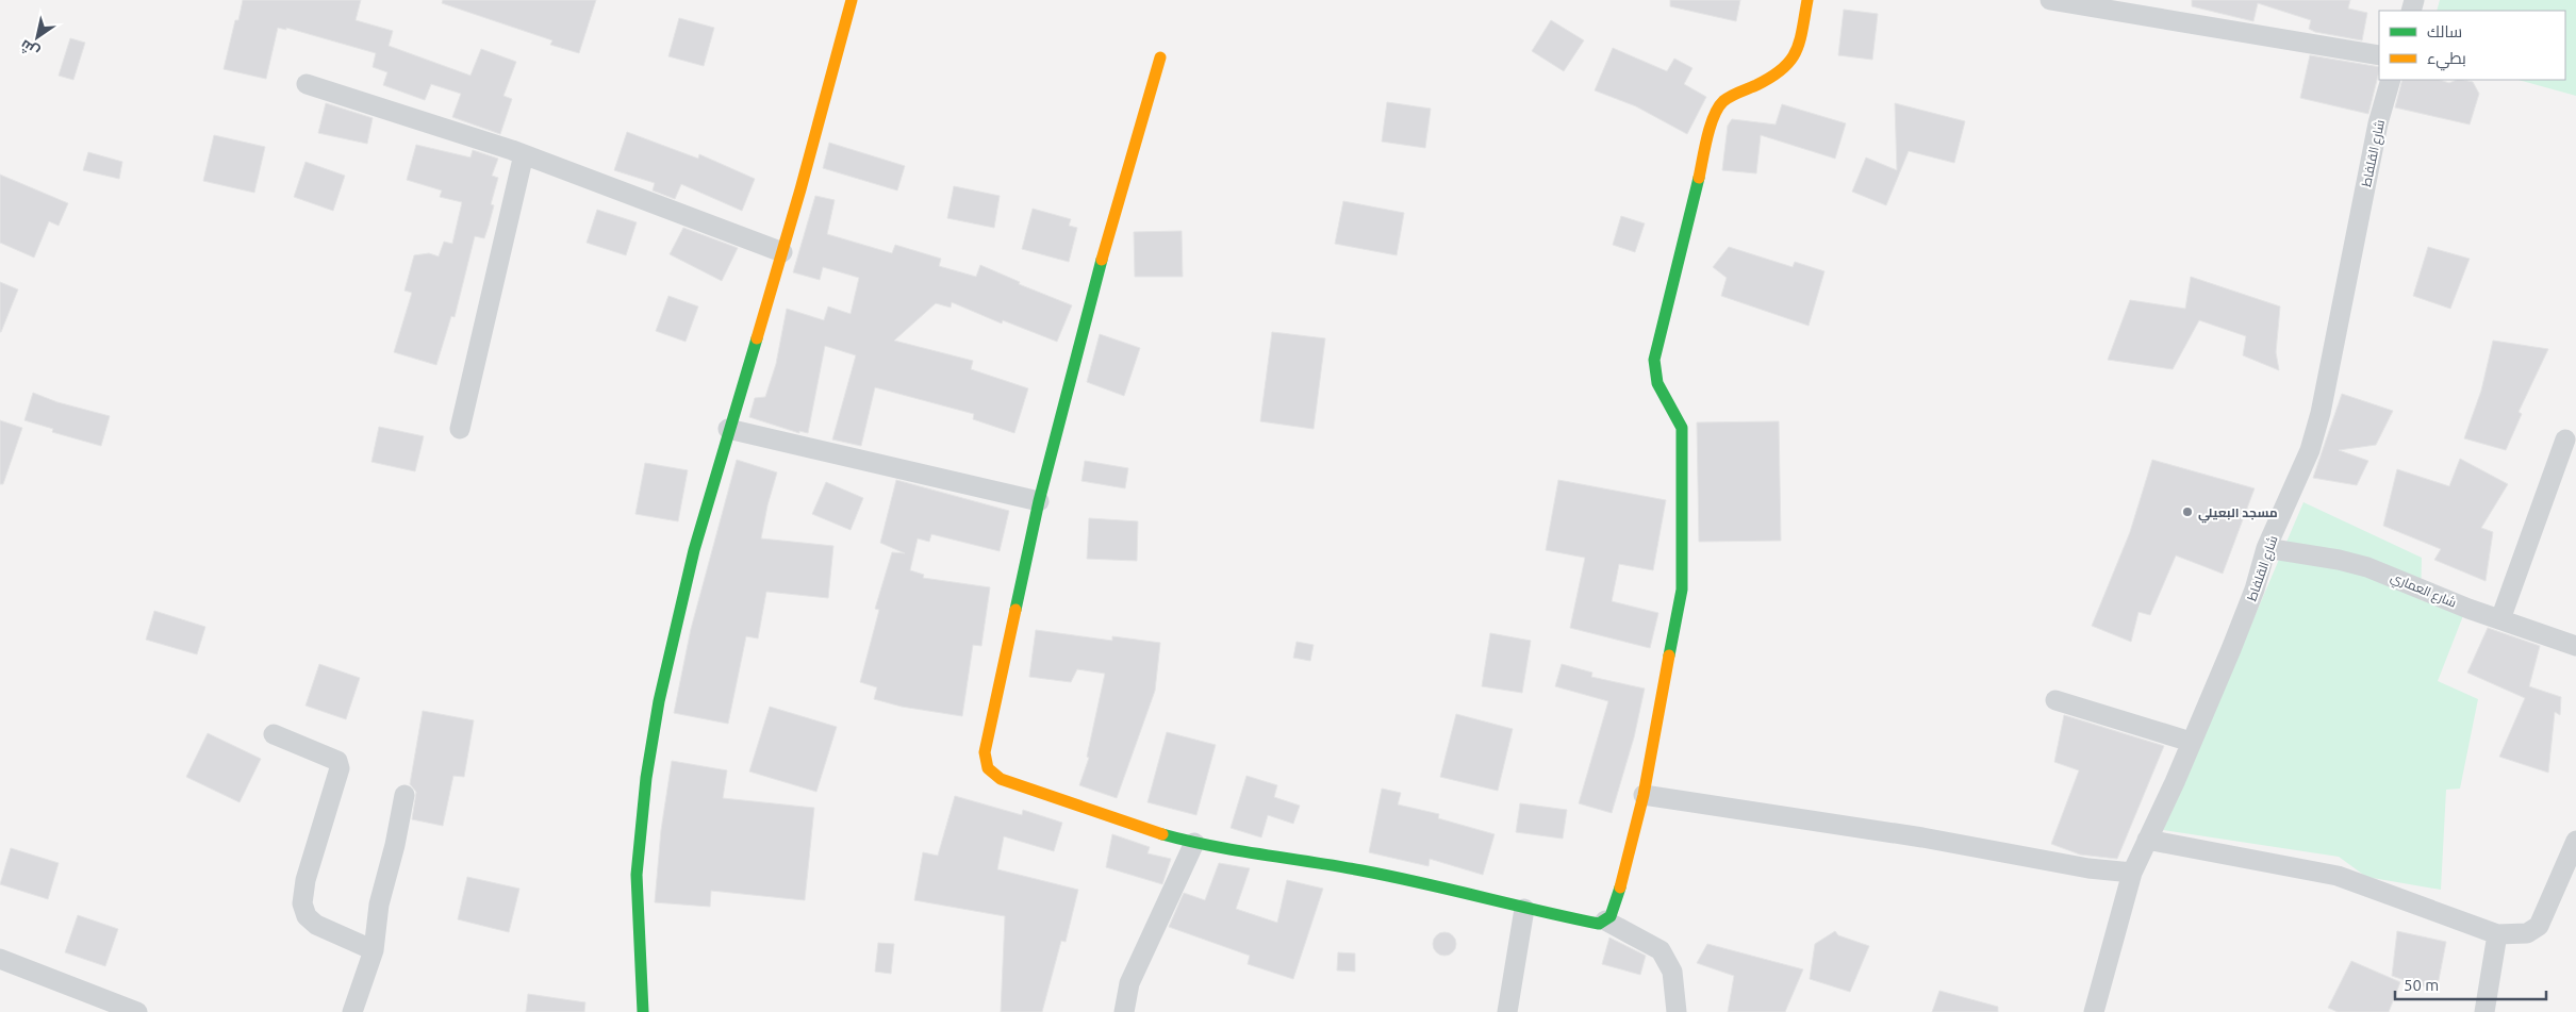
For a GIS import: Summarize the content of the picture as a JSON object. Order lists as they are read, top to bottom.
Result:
{
  "streets": {
    "street": ["شارع القلفاط", "شارع العماري"]
  },
  "crossings": [
    ["شارع القلفاط", "شارع العماري"]
  ],
  "places": ["مسجد البعيلي"],
  "legend": ["سالك", "بطيء"],
  "scale_bar": "50 m",
  "north": "bottom left"
}
